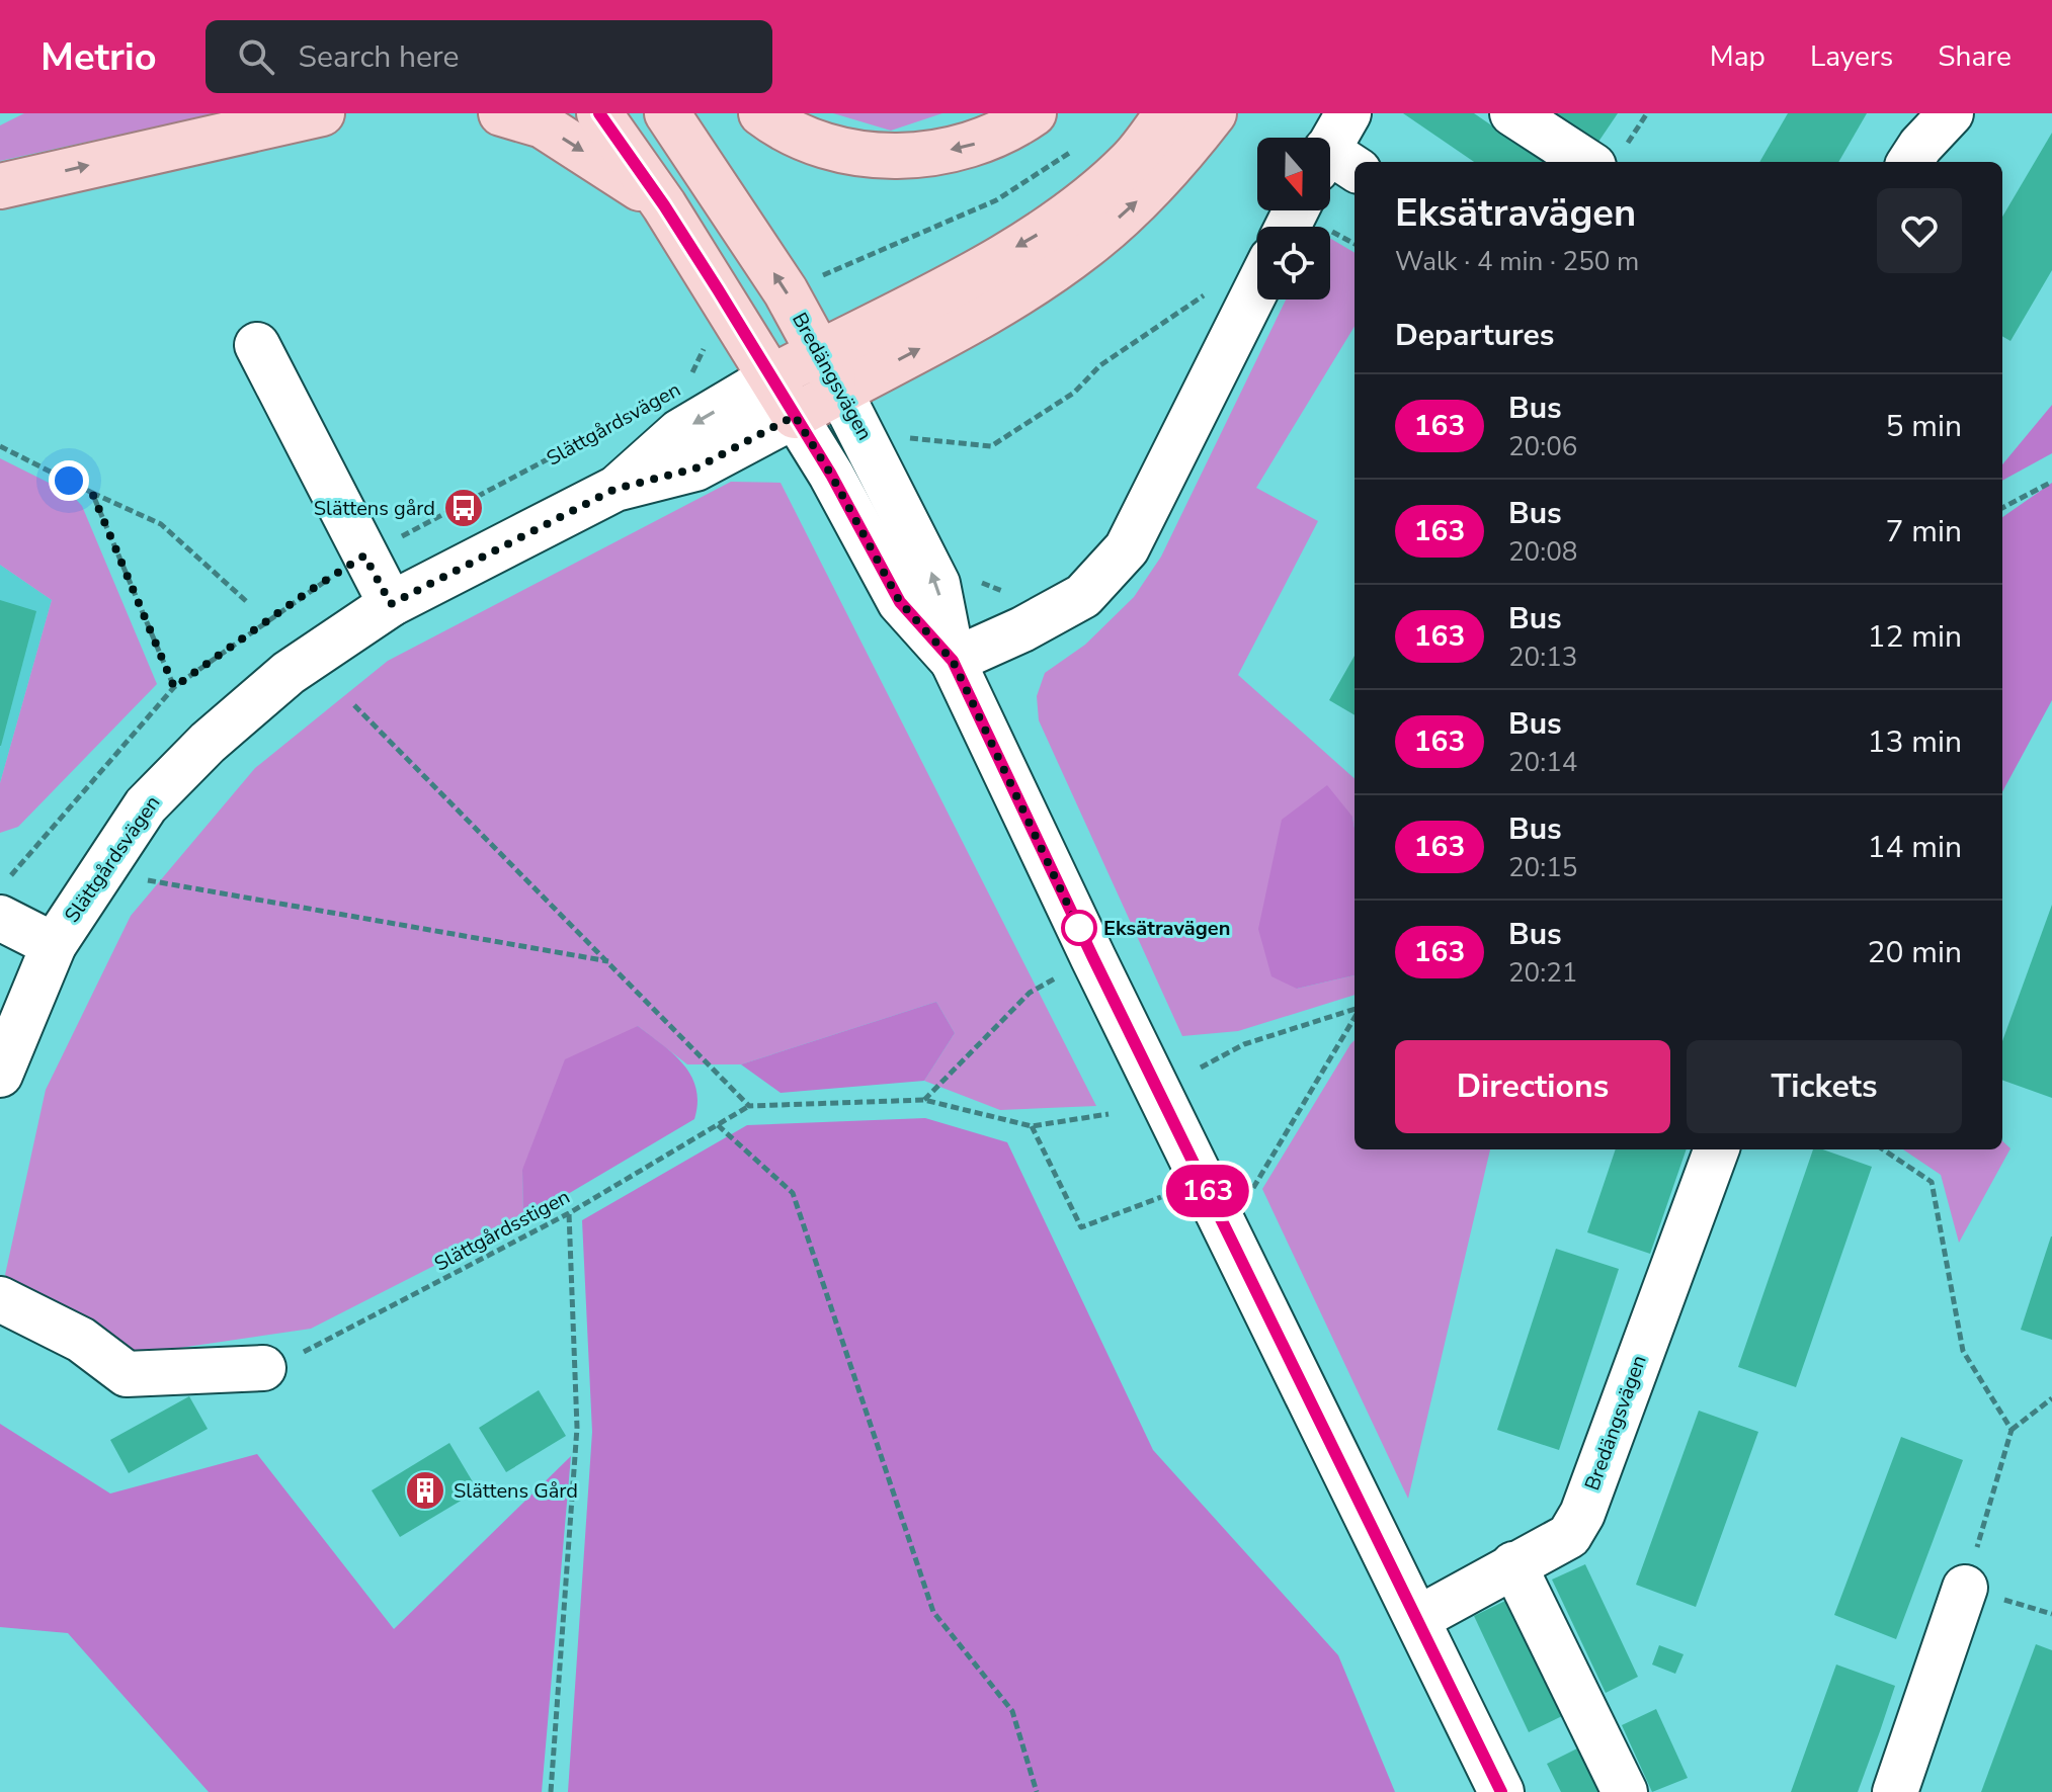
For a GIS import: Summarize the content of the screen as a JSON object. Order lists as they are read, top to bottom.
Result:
{
  "streets": {
    "main road": ["Bredängsvägen"],
    "street": ["Slättgårdsvägen"],
    "path": ["Slättgårdsstigen"]
  },
  "crossings": [
    ["Bredängsvägen", "Slättgårdsvägen"]
  ],
  "places": {
    "bus stop": ["Slättens gård"],
    "other": ["Eksätravägen"],
    "building": ["Slättens Gård"]
  },
  "lines": ["bus line 163"],
  "north": "bottom",
  "page": {
    "header": "Metrio",
    "search": "Search here",
    "nav": ["Map", "Layers", "Share"],
    "on_map": "163",
    "heading": [
      ["Eksätravägen", "Walk · 4 min · 250 m"],
      "Departures"
    ],
    "list": [
      {
        "mark": "163",
        "name": "Bus",
        "note": "20:06",
        "value": "5 min"
      },
      {
        "mark": "163",
        "name": "Bus",
        "note": "20:08",
        "value": "7 min"
      },
      {
        "mark": "163",
        "name": "Bus",
        "note": "20:13",
        "value": "12 min"
      },
      {
        "mark": "163",
        "name": "Bus",
        "note": "20:14",
        "value": "13 min"
      },
      {
        "mark": "163",
        "name": "Bus",
        "note": "20:15",
        "value": "14 min"
      },
      {
        "mark": "163",
        "name": "Bus",
        "note": "20:21",
        "value": "20 min"
      }
    ],
    "buttons": ["Directions", "Tickets"]
  }
}
